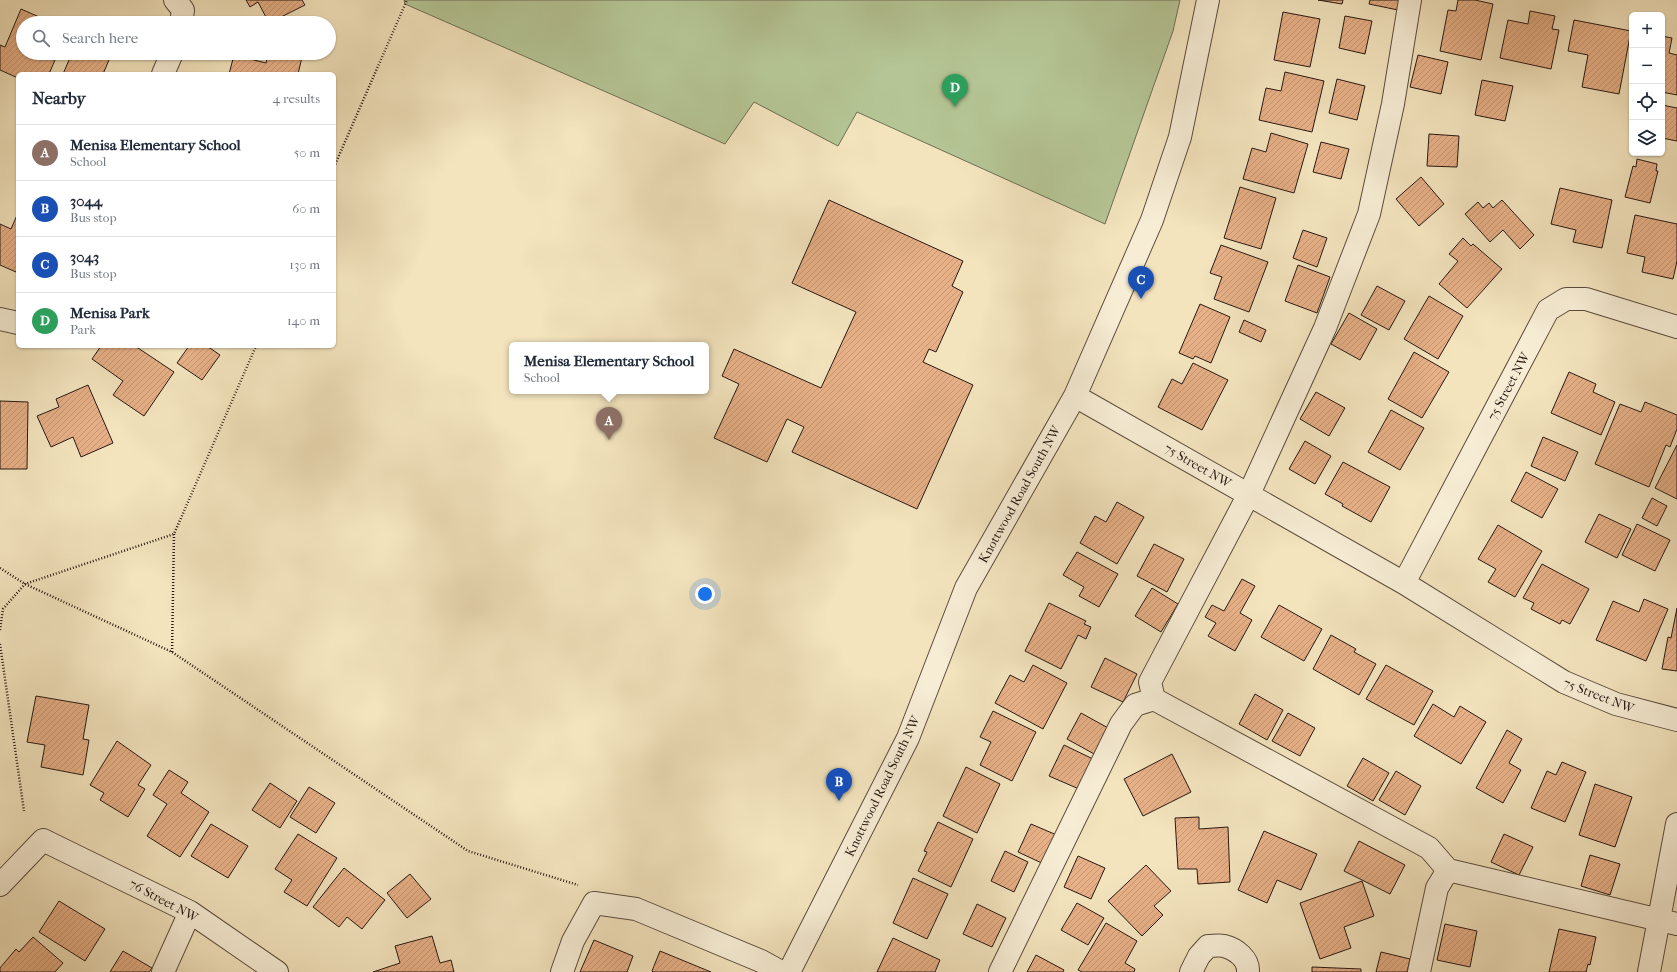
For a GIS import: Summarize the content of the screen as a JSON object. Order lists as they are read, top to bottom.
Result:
{
  "streets": {
    "street": ["75 Street NW", "Knottwood Road South NW", "76 Street NW"]
  },
  "crossings": [
    ["75 Street NW", "Knottwood Road South NW"]
  ],
  "page": {
    "map_buttons": ["+", "−"],
    "search": "Search here",
    "heading": ["Nearby", "4 results"],
    "pins": [
      "D",
      "C",
      "A",
      "B"
    ],
    "list": [
      {
        "mark": "A",
        "name": "Menisa Elementary School",
        "note": "School",
        "value": "50 m"
      },
      {
        "mark": "B",
        "name": "3044",
        "note": "Bus stop",
        "value": "60 m"
      },
      {
        "mark": "C",
        "name": "3043",
        "note": "Bus stop",
        "value": "130 m"
      },
      {
        "mark": "D",
        "name": "Menisa Park",
        "note": "Park",
        "value": "140 m"
      }
    ],
    "popup": ["Menisa Elementary School", "School"]
  }
}
